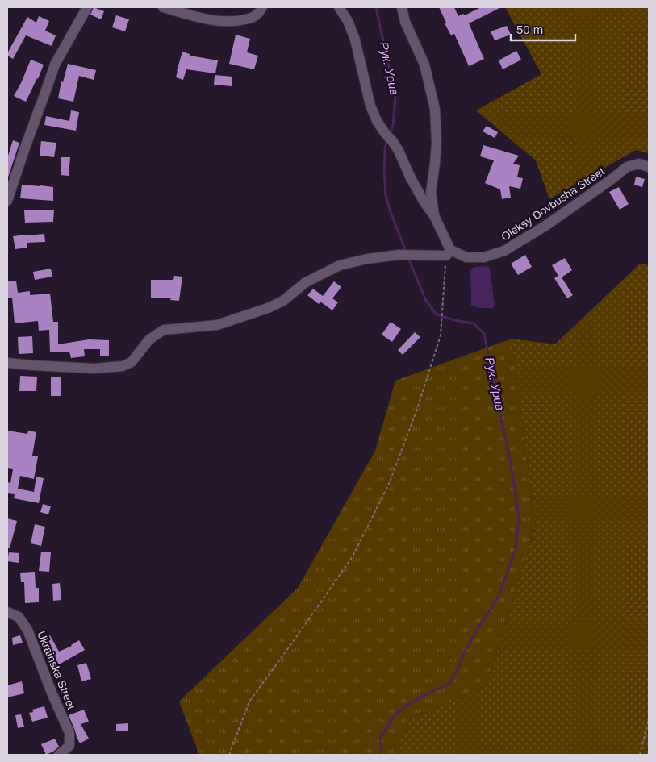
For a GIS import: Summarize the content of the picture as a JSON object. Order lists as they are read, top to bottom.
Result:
{
  "streets": {
    "street": ["Oleksy Dovbusha Street", "Ukrainska Street"]
  },
  "water": ["Рук. Урив"],
  "scale_bar": "50 m"
}
